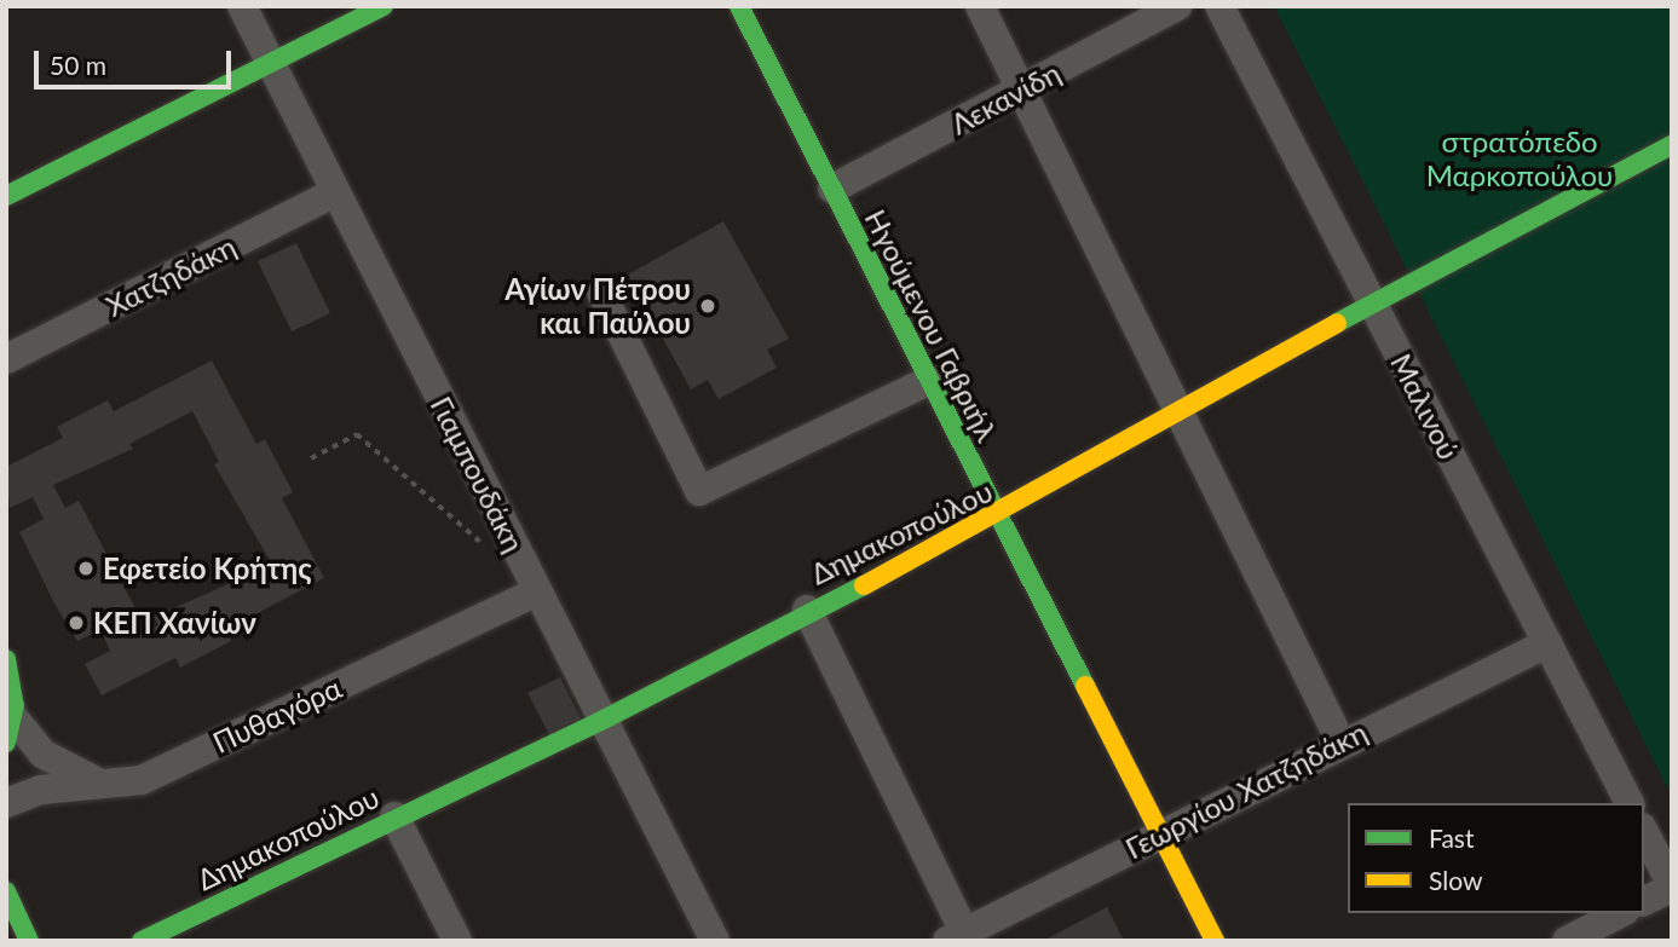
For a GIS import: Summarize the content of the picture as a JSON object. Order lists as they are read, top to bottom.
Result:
{
  "streets": {
    "street": [
      "Λεκανίδη",
      "Χατζηδάκη",
      "Ηγούμενου Γαβριήλ",
      "Μαλινού",
      "Γιαμπουδάκη",
      "Δημακοπούλου",
      "Πυθαγόρα",
      "Γεωργίου Χατζηδάκη"
    ]
  },
  "crossings": [
    ["Λεκανίδη", "Ηγούμενου Γαβριήλ"],
    ["Χατζηδάκη", "Γιαμπουδάκη"],
    ["Ηγούμενου Γαβριήλ", "Δημακοπούλου"],
    ["Ηγούμενου Γαβριήλ", "Γεωργίου Χατζηδάκη"],
    ["Μαλινού", "Δημακοπούλου"],
    ["Μαλινού", "Γεωργίου Χατζηδάκη"],
    ["Γιαμπουδάκη", "Δημακοπούλου"],
    ["Γιαμπουδάκη", "Πυθαγόρα"]
  ],
  "parks": ["στρατόπεδο Μαρκοπούλου"],
  "places": ["Αγίων Πέτρου και Παύλου", "Εφετείο Κρήτης", "ΚΕΠ Χανίων"],
  "legend": ["Fast", "Slow"],
  "scale_bar": "50 m"
}
